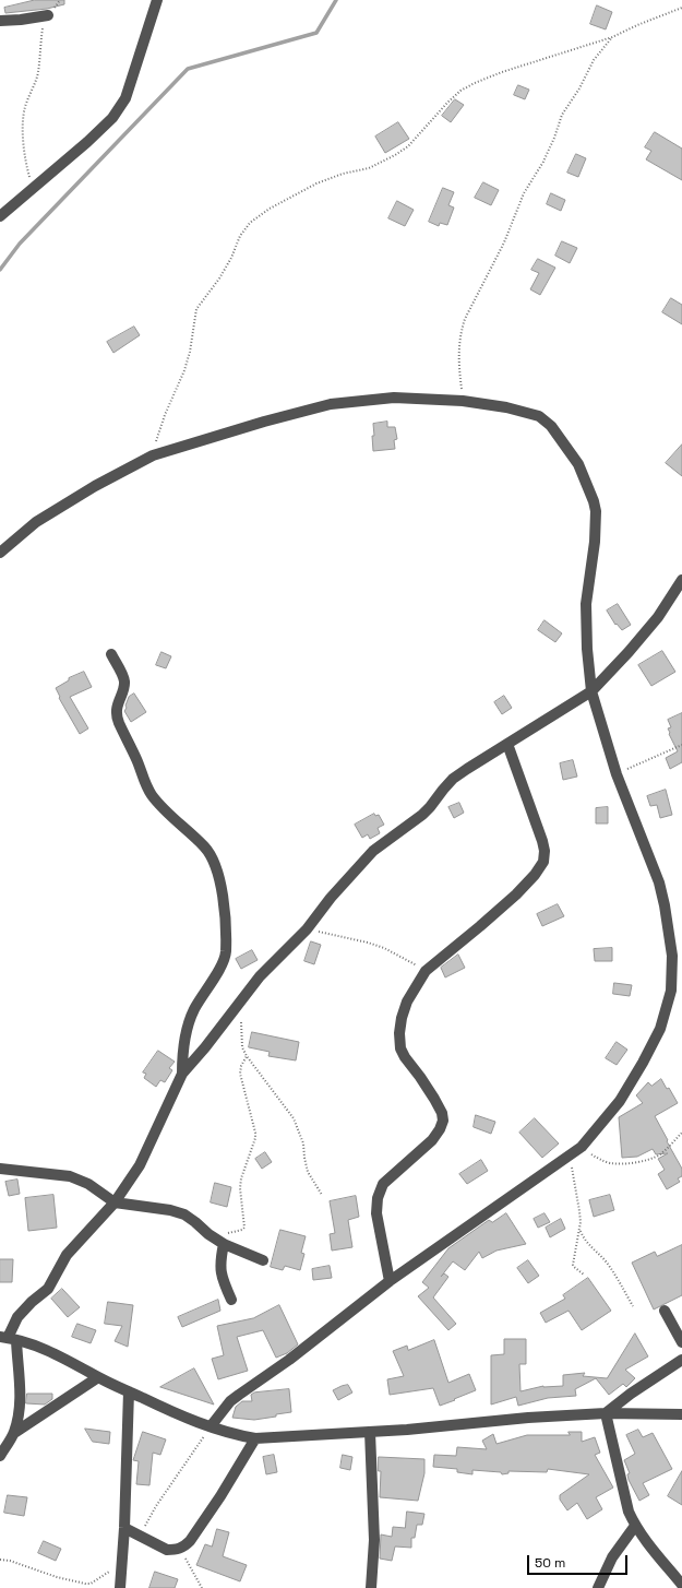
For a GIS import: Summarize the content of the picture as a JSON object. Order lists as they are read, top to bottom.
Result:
{
  "scale_bar": "50 m"
}
